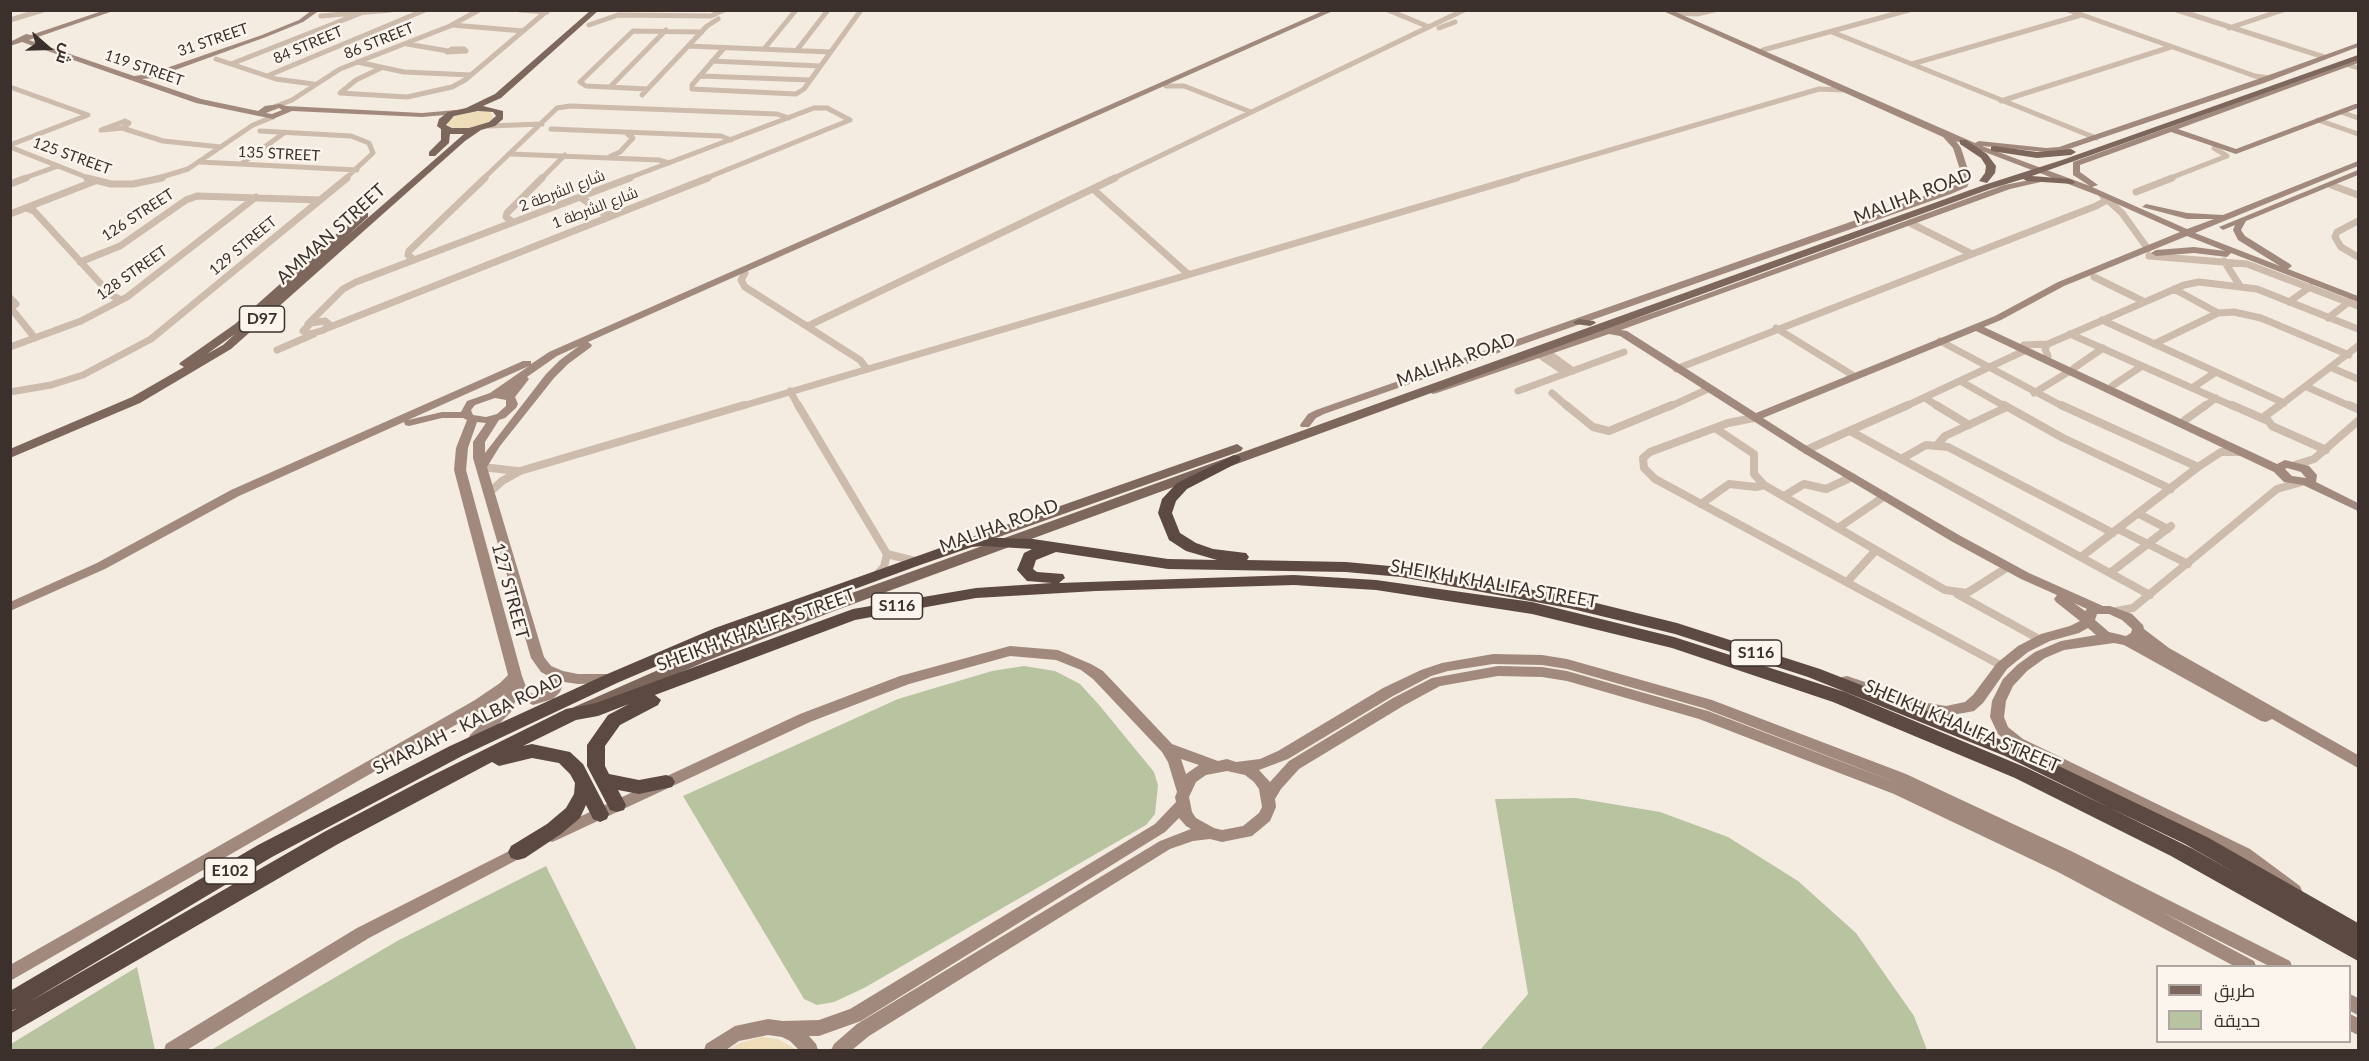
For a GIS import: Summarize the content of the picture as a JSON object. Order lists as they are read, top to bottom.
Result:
{
  "streets": {
    "highway": [
      "SHEIKH KHALIFA STREET",
      "S116",
      "SHARJAH - KALBA ROAD",
      "E102"
    ],
    "main road": ["MALIHA ROAD", "AMMAN STREET", "D97"],
    "street": [
      "31 STREET",
      "86 STREET",
      "84 STREET",
      "119 STREET",
      "135 STREET",
      "125 STREET",
      "شارع الشرطة 2",
      "شارع الشرطة 1",
      "126 STREET",
      "129 STREET",
      "128 STREET",
      "127 STREET"
    ]
  },
  "crossings": [
    ["31 STREET", "119 STREET"],
    ["86 STREET", "119 STREET"],
    ["119 STREET", "125 STREET"],
    ["135 STREET", "125 STREET"],
    ["135 STREET", "129 STREET"],
    ["شارع الشرطة 2", "شارع الشرطة 1"],
    ["MALIHA ROAD", "SHEIKH KHALIFA STREET"],
    ["MALIHA ROAD", "SHARJAH - KALBA ROAD"],
    ["126 STREET", "129 STREET"],
    ["126 STREET", "128 STREET"],
    ["SHEIKH KHALIFA STREET", "SHARJAH - KALBA ROAD"],
    ["127 STREET", "SHARJAH - KALBA ROAD"]
  ],
  "legend": ["طريق", "حديقة"],
  "north": "right"
}
